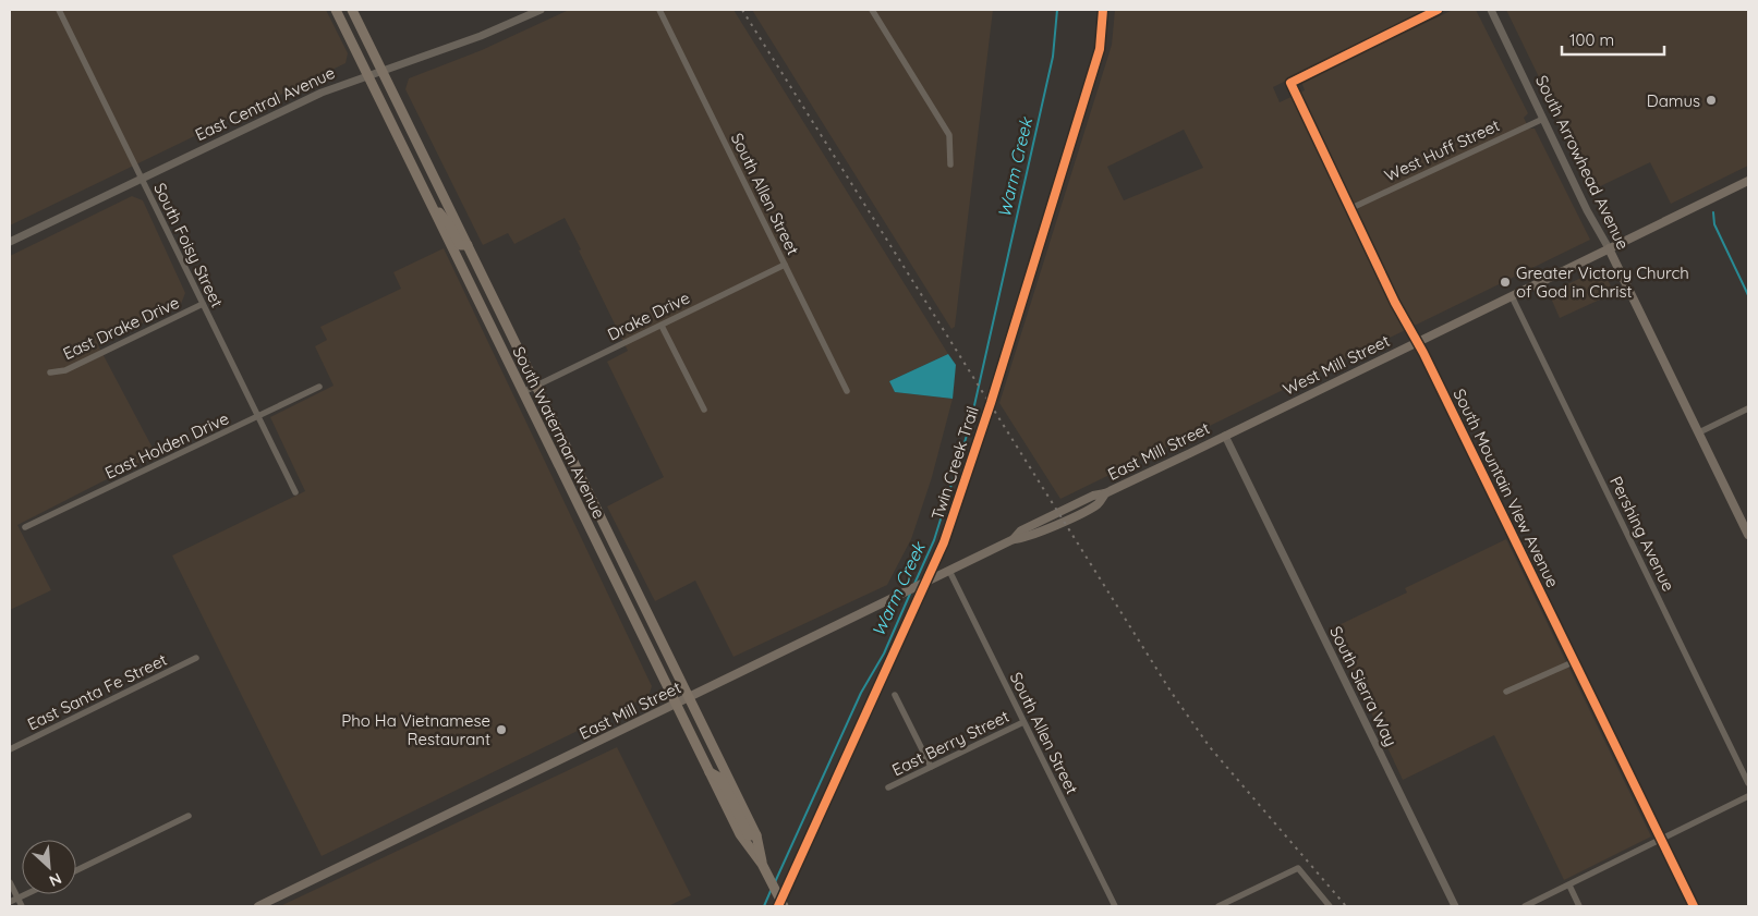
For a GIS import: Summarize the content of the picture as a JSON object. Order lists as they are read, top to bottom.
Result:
{
  "streets": {
    "main road": [
      "South Arrowhead Avenue",
      "West Mill Street",
      "South Waterman Avenue",
      "East Mill Street"
    ],
    "street": [
      "East Central Avenue",
      "West Huff Street",
      "South Allen Street",
      "South Foisy Street",
      "Drake Drive",
      "East Drake Drive",
      "East Holden Drive",
      "South Mountain View Avenue",
      "Pershing Avenue",
      "South Sierra Way",
      "East Santa Fe Street",
      "East Berry Street"
    ],
    "cycle path": ["Twin Creek Trail"]
  },
  "crossings": [
    ["East Central Avenue", "South Foisy Street"],
    ["East Central Avenue", "South Waterman Avenue"],
    ["West Huff Street", "South Arrowhead Avenue"],
    ["West Huff Street", "South Mountain View Avenue"],
    ["South Arrowhead Avenue", "West Mill Street"],
    ["South Allen Street", "Drake Drive"],
    ["South Allen Street", "East Mill Street"],
    ["South Allen Street", "East Berry Street"],
    ["South Foisy Street", "East Drake Drive"],
    ["South Foisy Street", "East Holden Drive"],
    ["Drake Drive", "South Waterman Avenue"],
    ["West Mill Street", "East Mill Street"],
    ["West Mill Street", "South Mountain View Avenue"],
    ["West Mill Street", "Pershing Avenue"],
    ["West Mill Street", "South Sierra Way"],
    ["South Waterman Avenue", "East Mill Street"],
    ["East Mill Street", "South Sierra Way"]
  ],
  "water": ["Warm Creek"],
  "places": ["Damus", "Greater Victory Church of God in Christ", "Pho Ha Vietnamese Restaurant"],
  "scale_bar": "100 m",
  "north": "bottom right"
}
